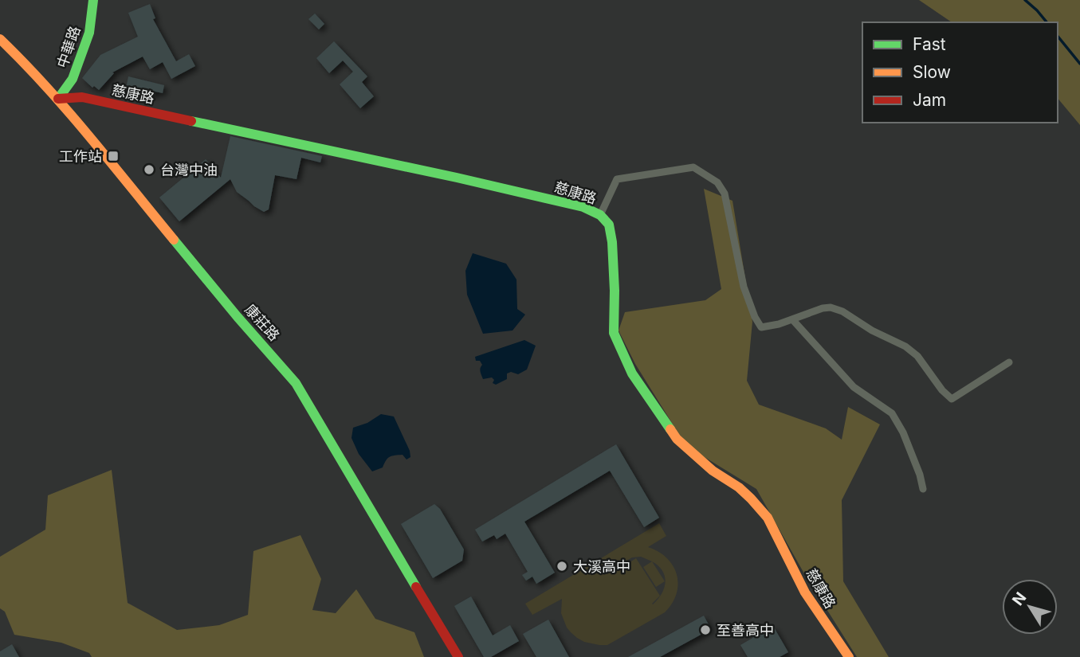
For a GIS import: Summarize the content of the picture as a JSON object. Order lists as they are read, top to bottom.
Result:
{
  "streets": {
    "street": ["中華路", "慈康路", "康莊路"]
  },
  "crossings": [
    ["中華路", "慈康路"],
    ["中華路", "康莊路"],
    ["慈康路", "康莊路"]
  ],
  "places": {
    "transit": ["工作站"],
    "other": ["台灣中油", "大溪高中", "至善高中"]
  },
  "legend": ["Fast", "Slow", "Jam"],
  "north": "top left"
}
